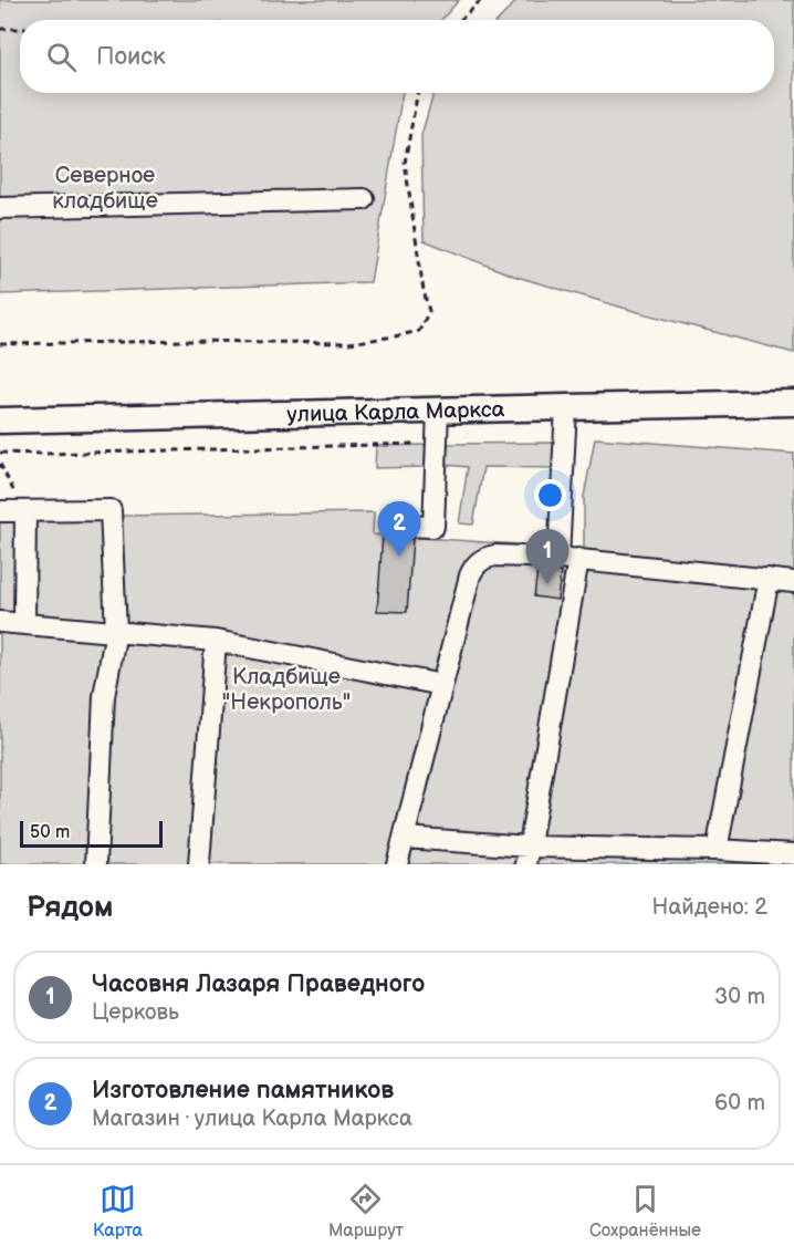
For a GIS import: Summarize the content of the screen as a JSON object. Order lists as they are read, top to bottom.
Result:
{
  "streets": {
    "main road": ["улица Карла Маркса"]
  },
  "parks": ["Северное кладбище", "Кладбище \"Некрополь\""],
  "scale_bar": "50 m",
  "page": {
    "search": "Поиск",
    "pins": ["2", "1"],
    "scale": "50 m",
    "heading": ["Рядом", "Найдено: 2"],
    "list": [
      {
        "mark": "1",
        "name": "Часовня Лазаря Праведного",
        "note": "Церковь",
        "value": "30 m"
      },
      {
        "mark": "2",
        "name": "Изготовление памятников",
        "note": "Магазин · улица Карла Маркса",
        "value": "60 m"
      }
    ],
    "nav": ["Карта", "Маршрут", "Сохранённые"]
  }
}
